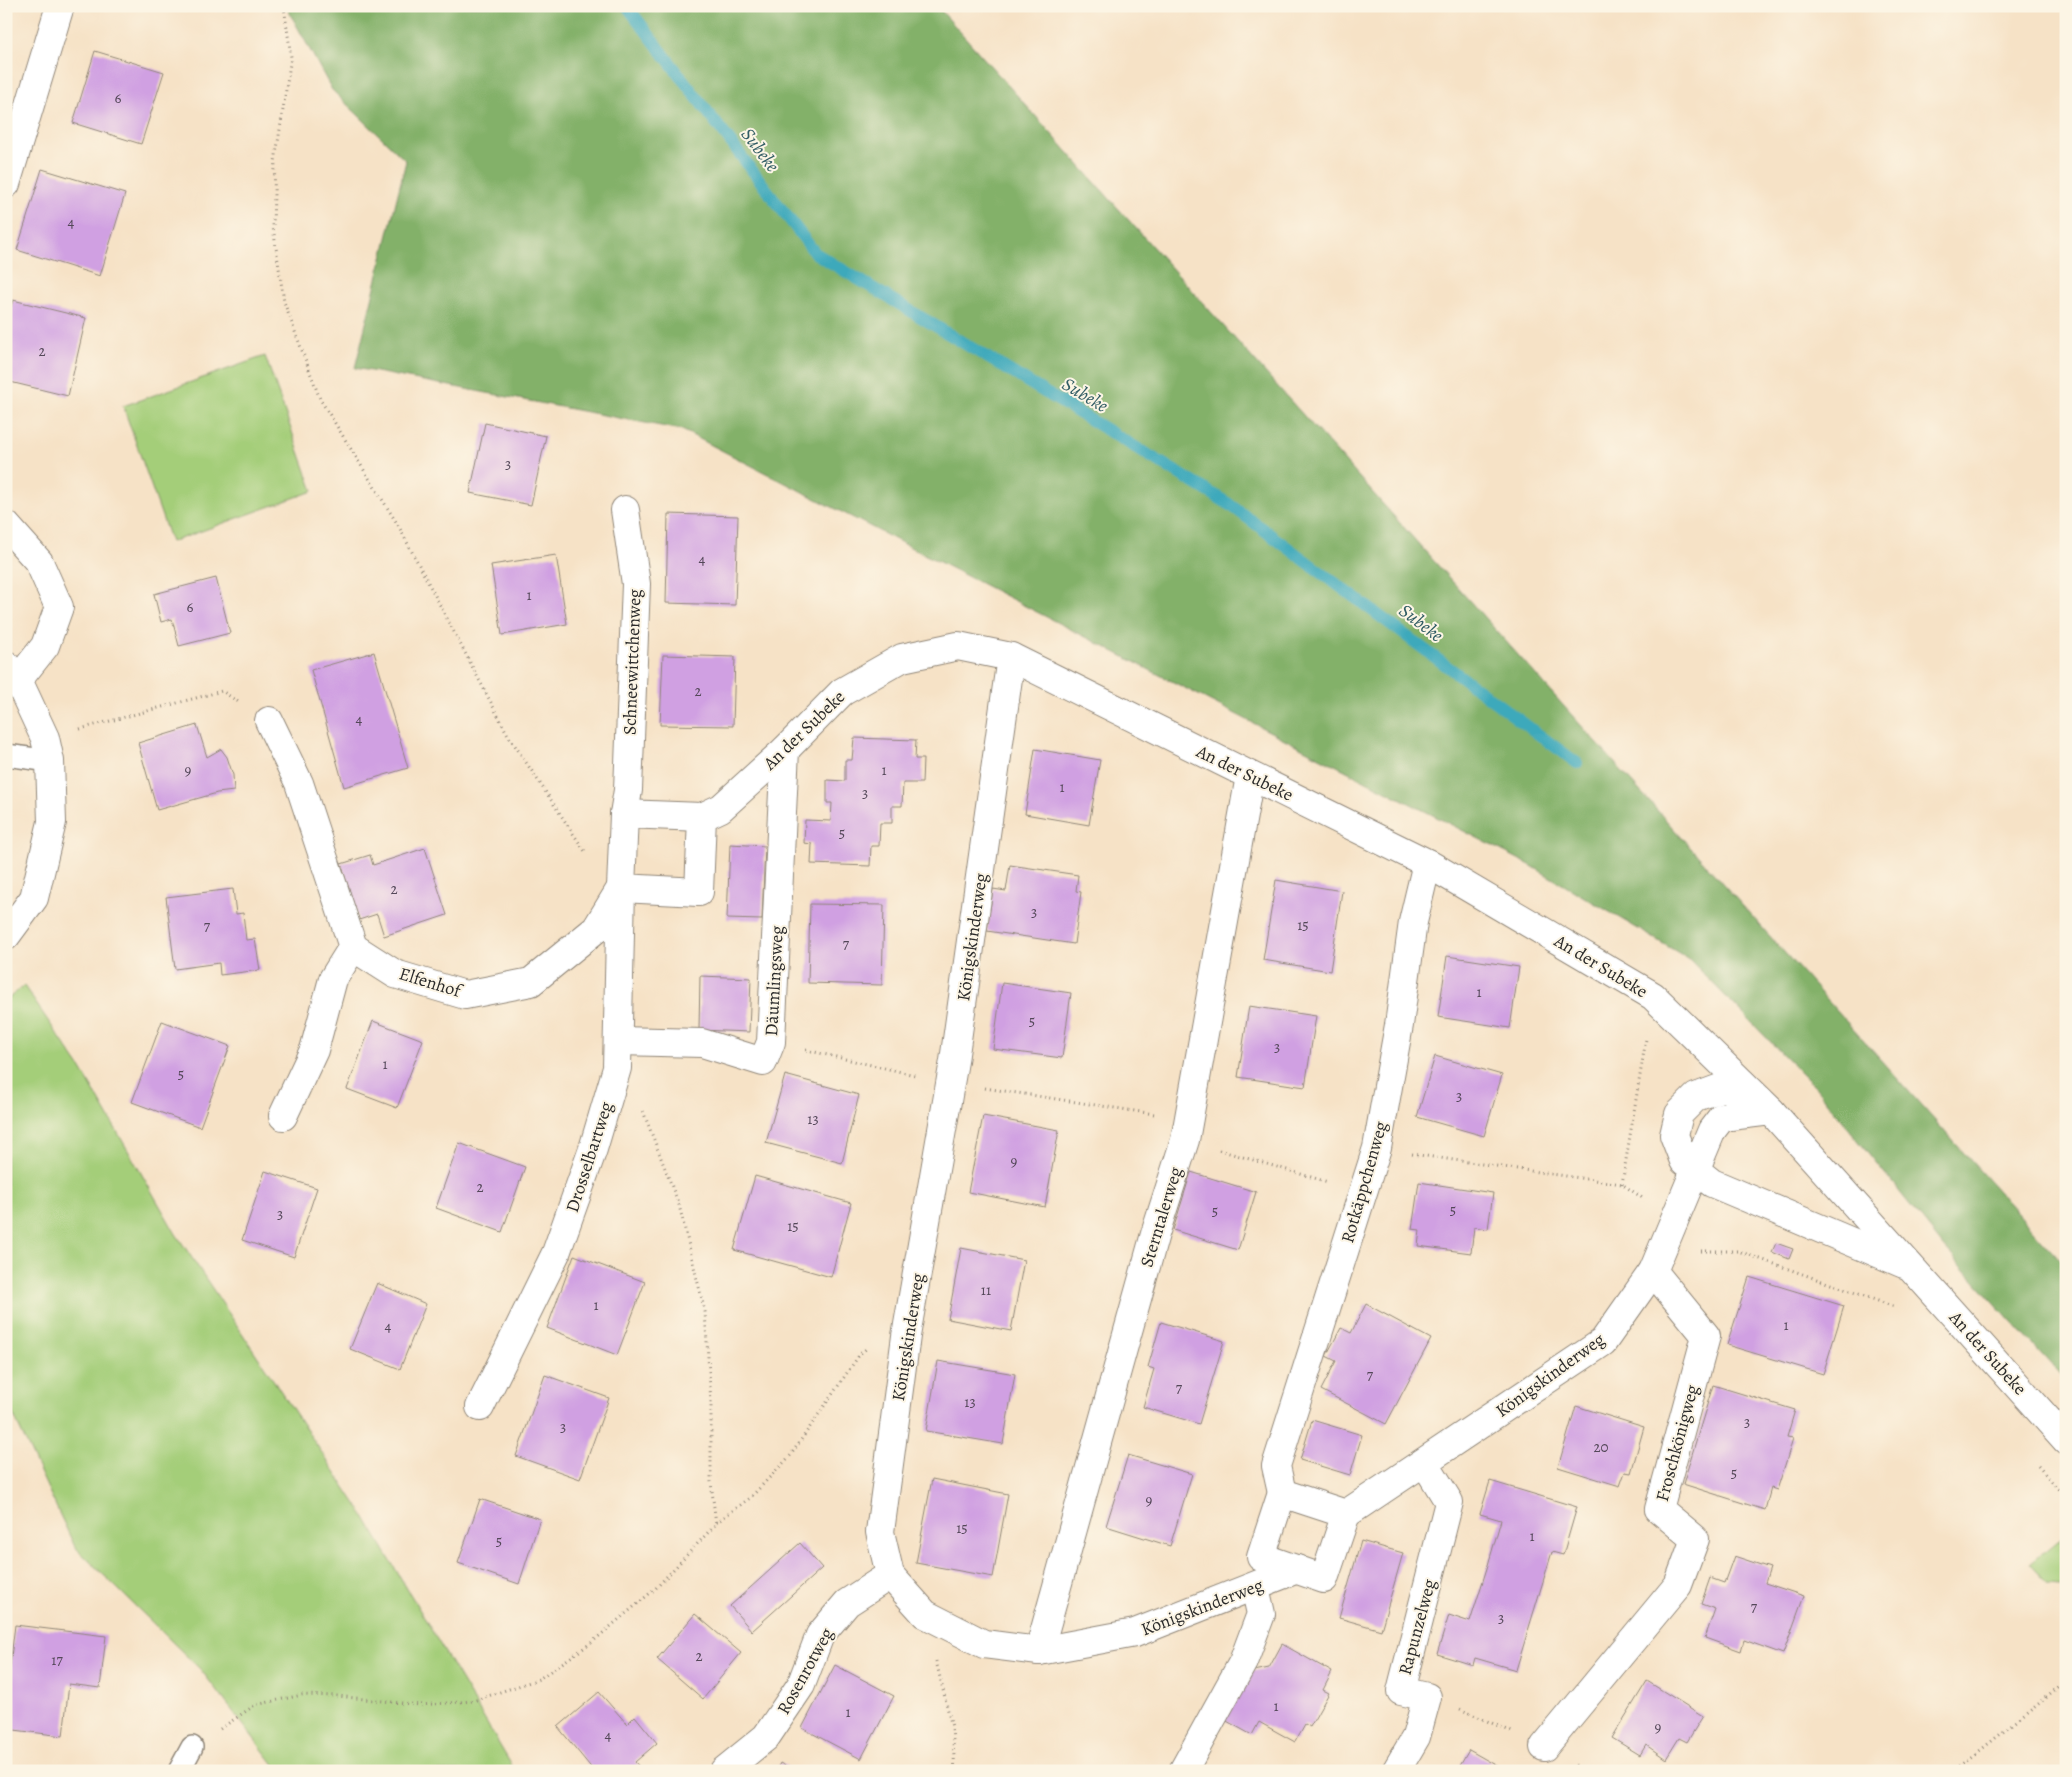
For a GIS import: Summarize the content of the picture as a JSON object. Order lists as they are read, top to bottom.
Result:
{
  "streets": {
    "street": [
      "Schneewittchenweg",
      "An der Subeke",
      "Königskinderweg",
      "Däumlingsweg",
      "Elfenhof",
      "Drosselbartweg",
      "Rotkäppchenweg",
      "Sterntalerweg",
      "Froschkönigweg",
      "Rapunzelweg",
      "Rosenrotweg"
    ]
  },
  "crossings": [
    ["An der Subeke", "Königskinderweg"],
    ["An der Subeke", "Däumlingsweg"],
    ["An der Subeke", "Rotkäppchenweg"],
    ["An der Subeke", "Sterntalerweg"],
    ["Königskinderweg", "Rotkäppchenweg"],
    ["Königskinderweg", "Sterntalerweg"],
    ["Königskinderweg", "Froschkönigweg"],
    ["Königskinderweg", "Rapunzelweg"],
    ["Königskinderweg", "Rosenrotweg"],
    ["Däumlingsweg", "Drosselbartweg"],
    ["Elfenhof", "Drosselbartweg"]
  ],
  "water": ["Subeke"],
  "house_numbers": [
    "6",
    "4",
    "2",
    "3",
    "4",
    "1",
    "6",
    "2",
    "4",
    "9",
    "1",
    "1",
    "3",
    "5",
    "2",
    "3",
    "15",
    "7",
    "7",
    "1",
    "5",
    "3",
    "1",
    "5",
    "3",
    "13",
    "9",
    "2",
    "5",
    "5",
    "3",
    "15",
    "11",
    "1",
    "1",
    "4",
    "7",
    "7",
    "13",
    "3",
    "3",
    "20",
    "5",
    "9",
    "15",
    "1",
    "5",
    "7",
    "3",
    "2",
    "17",
    "1",
    "1",
    "9",
    "4"
  ]
}
